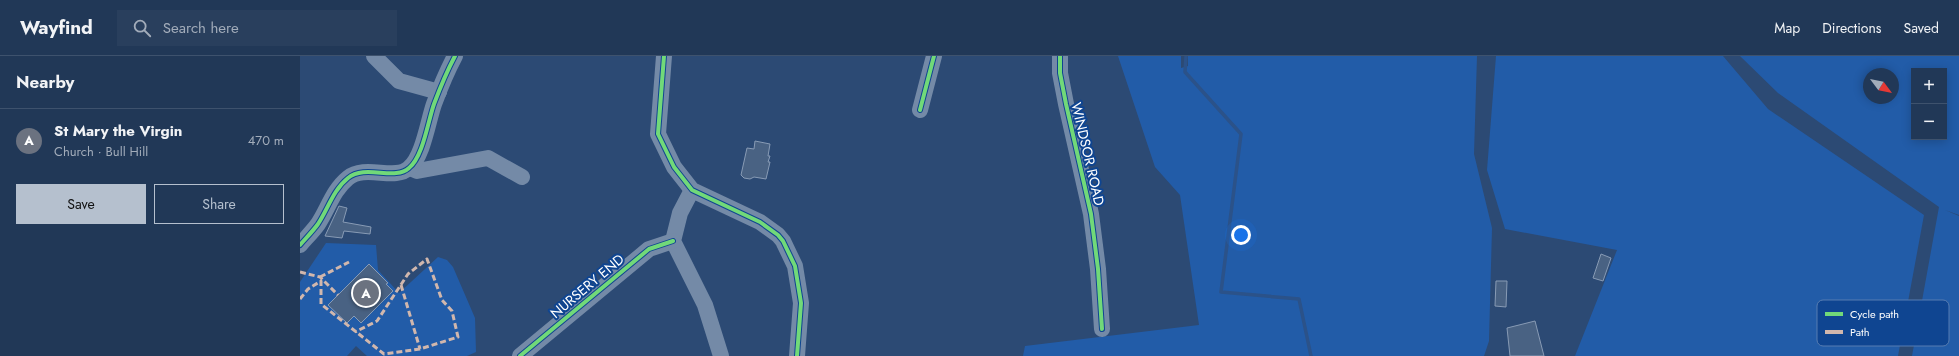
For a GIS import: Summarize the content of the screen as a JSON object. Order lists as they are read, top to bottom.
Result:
{
  "streets": {
    "street": ["WINDSOR ROAD", "NURSERY END"]
  },
  "legend": ["Cycle path", "Path"],
  "north": "bottom right",
  "page": {
    "header": "Wayfind",
    "search": "Search here",
    "nav": ["Map", "Directions", "Saved"],
    "heading": "Nearby",
    "map_buttons": ["+", "−"],
    "list": [
      {
        "mark": "A",
        "name": "St Mary the Virgin",
        "note": "Church · Bull Hill",
        "value": "470 m"
      }
    ],
    "buttons": ["Save", "Share"],
    "pins": "A"
  }
}
